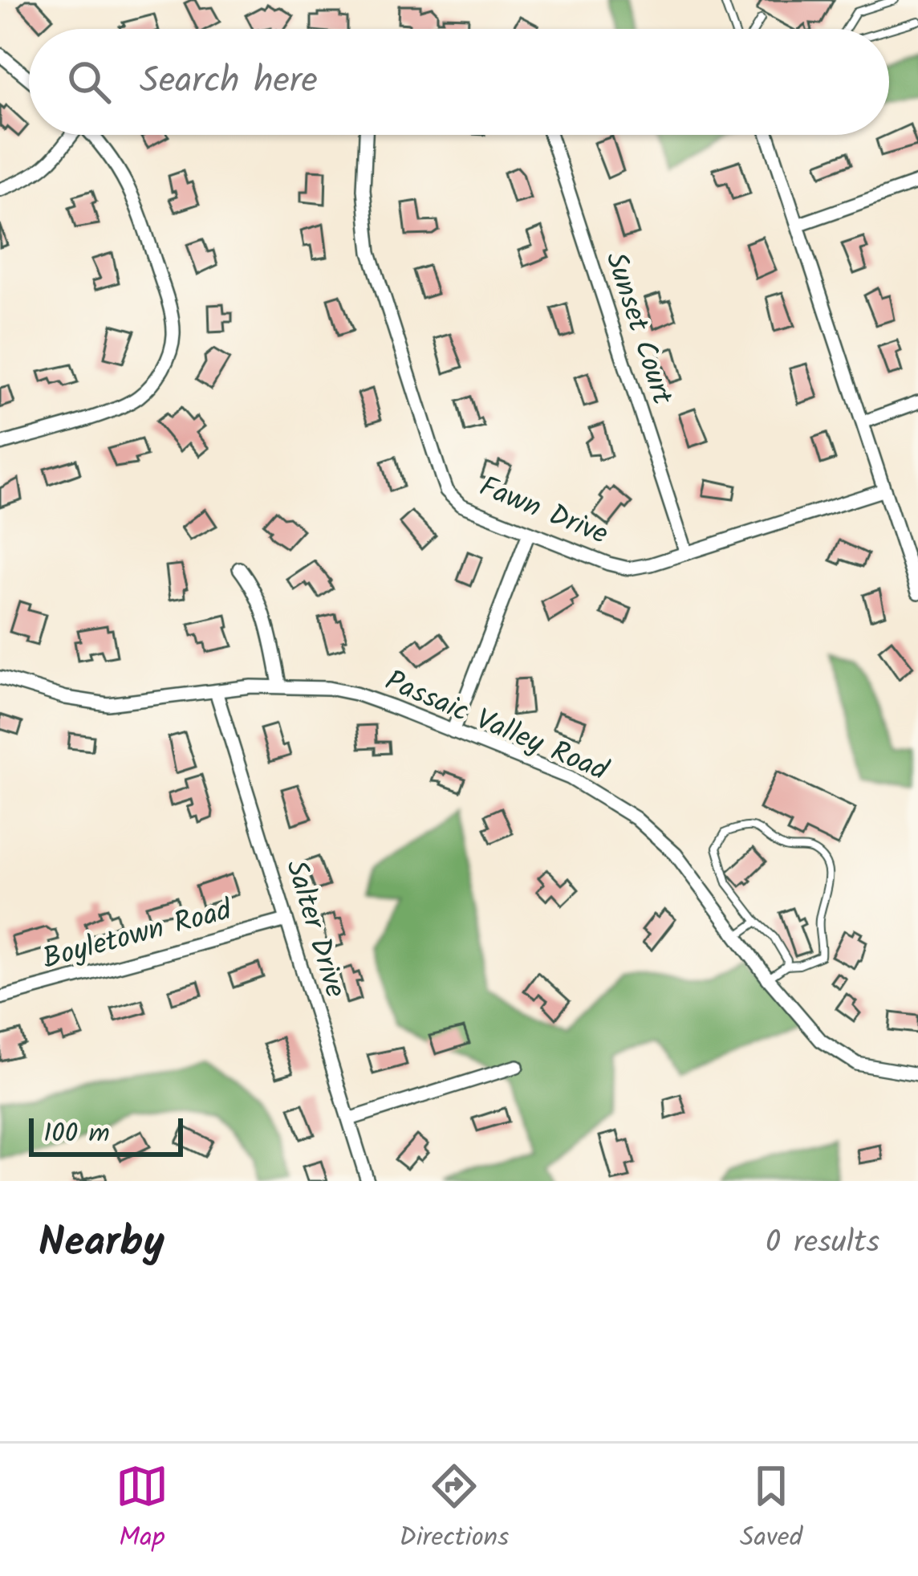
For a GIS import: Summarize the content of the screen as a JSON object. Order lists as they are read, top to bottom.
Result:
{
  "streets": {
    "street": [
      "Sunset Court",
      "Fawn Drive",
      "Passaic Valley Road",
      "Salter Drive",
      "Boyletown Road"
    ]
  },
  "crossings": [
    ["Sunset Court", "Fawn Drive"],
    ["Passaic Valley Road", "Salter Drive"],
    ["Salter Drive", "Boyletown Road"]
  ],
  "scale_bar": "100 m",
  "page": {
    "search": "Search here",
    "scale": "100 m",
    "heading": ["Nearby", "0 results"],
    "nav": ["Map", "Directions", "Saved"]
  }
}
